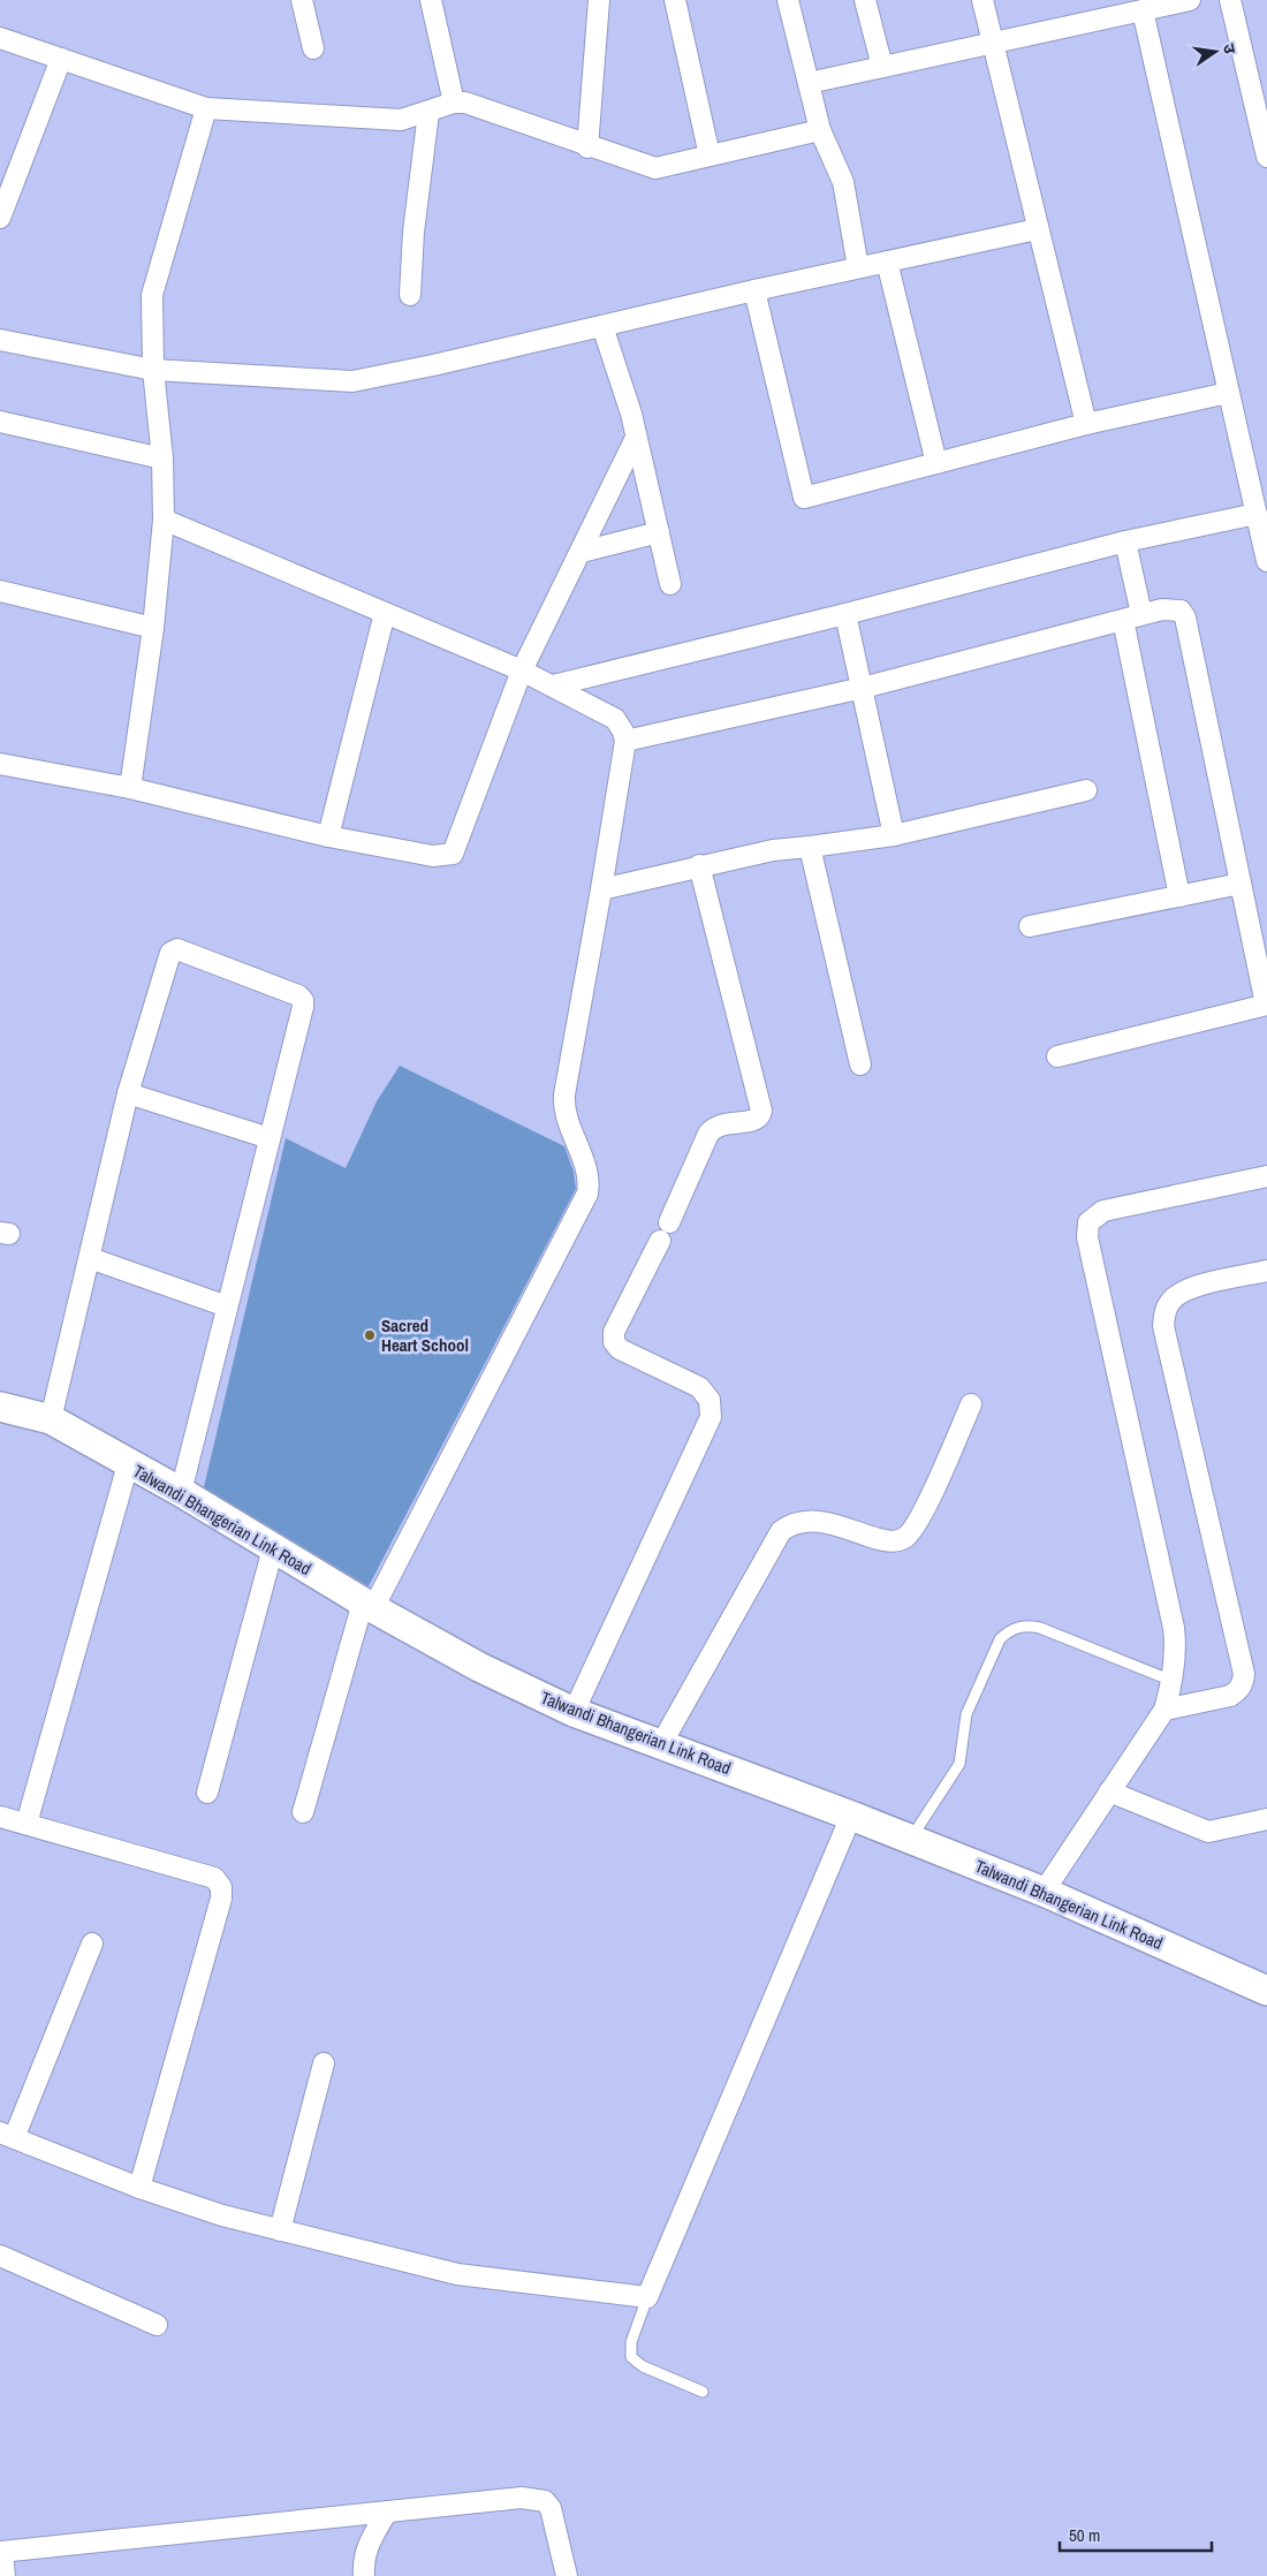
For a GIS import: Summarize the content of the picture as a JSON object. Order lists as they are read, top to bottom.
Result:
{
  "streets": {
    "street": ["Talwandi Bhangerian Link Road"]
  },
  "places": ["Sacred Heart School"],
  "scale_bar": "50 m",
  "north": "right"
}
